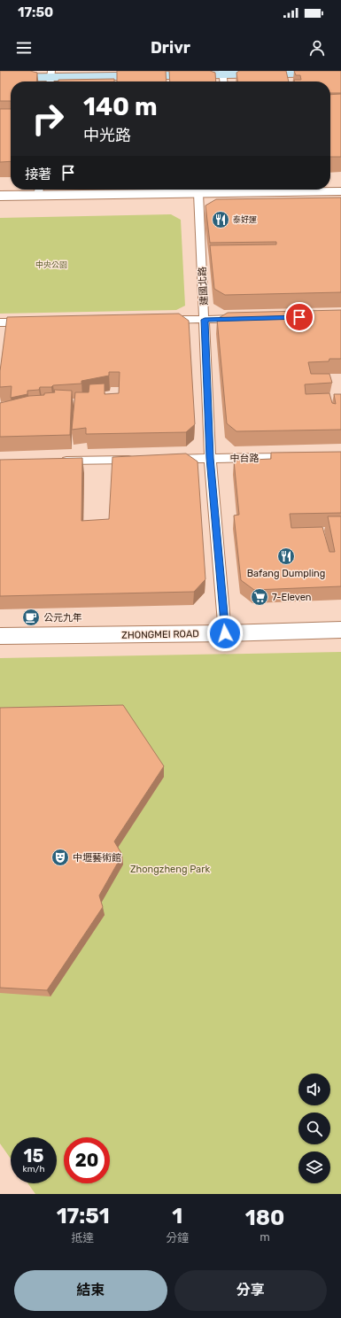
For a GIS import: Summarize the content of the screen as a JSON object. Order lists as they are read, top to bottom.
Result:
{
  "streets": {
    "street": ["ZHONGMEI ROAD"],
    "lane": ["建國北路", "中台路"]
  },
  "crossings": [
    ["建國北路", "中台路"],
    ["建國北路", "ZHONGMEI ROAD"]
  ],
  "parks": ["中央公園", "Zhongzheng Park"],
  "places": {
    "restaurant": ["泰好運", "Bafang Dumpling"],
    "supermarket": ["7-Eleven"],
    "cafe": ["公元九年"],
    "theatre": ["中壢藝術館"]
  },
  "page": {
    "status": "17:50",
    "header": "Drivr",
    "turn": ["140 m", "中光路"],
    "then": "接著",
    "speed": "15 km/h",
    "limit": "20",
    "eta": [
      "17:51",
      "抵達",
      "1",
      "分鐘",
      "180",
      "m"
    ],
    "buttons": ["結束", "分享"]
  }
}
